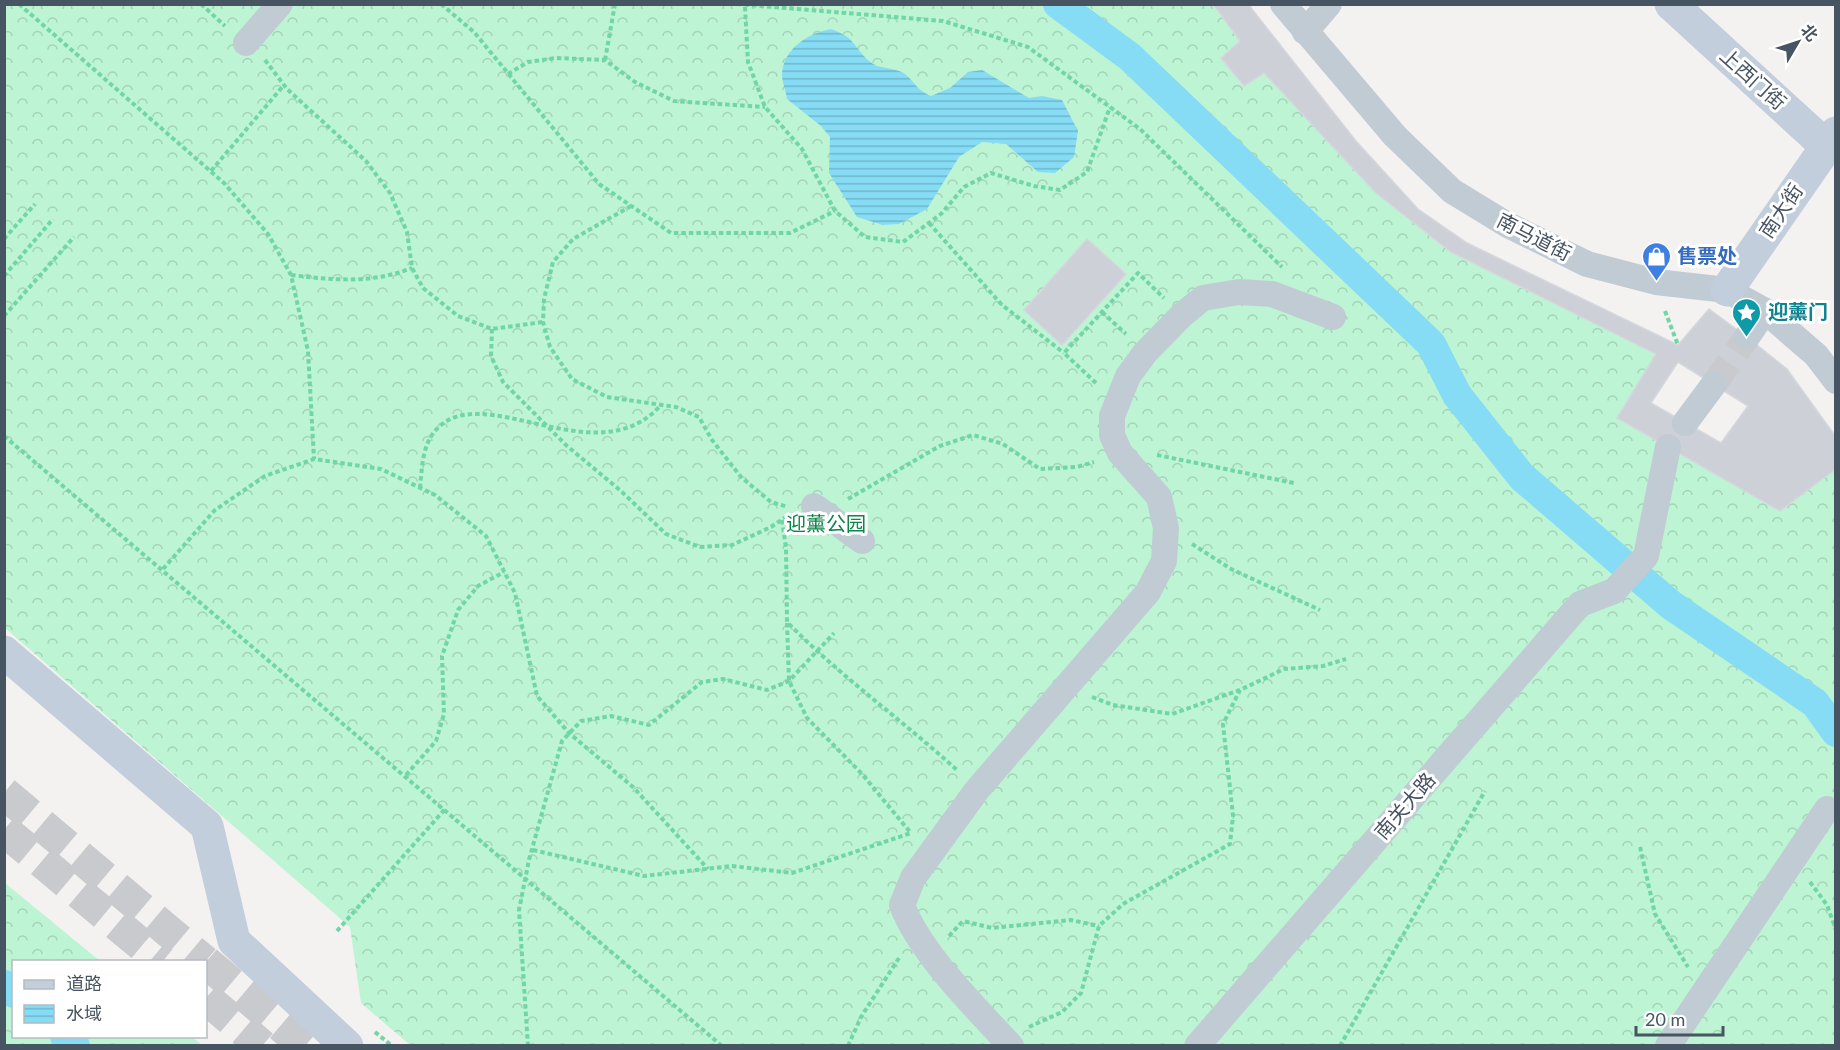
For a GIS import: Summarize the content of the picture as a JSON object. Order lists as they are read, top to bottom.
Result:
{
  "streets": {
    "street": [
      "上西门街",
      "南大街",
      "南马道街",
      "南关大路"
    ]
  },
  "crossings": [
    ["上西门街", "南大街"],
    ["南大街", "南马道街"]
  ],
  "parks": ["迎薰公园"],
  "places": {
    "shop": ["售票处"],
    "place": ["迎薰门"]
  },
  "legend": ["道路", "水域"],
  "scale_bar": "20 m",
  "north": "top right"
}
